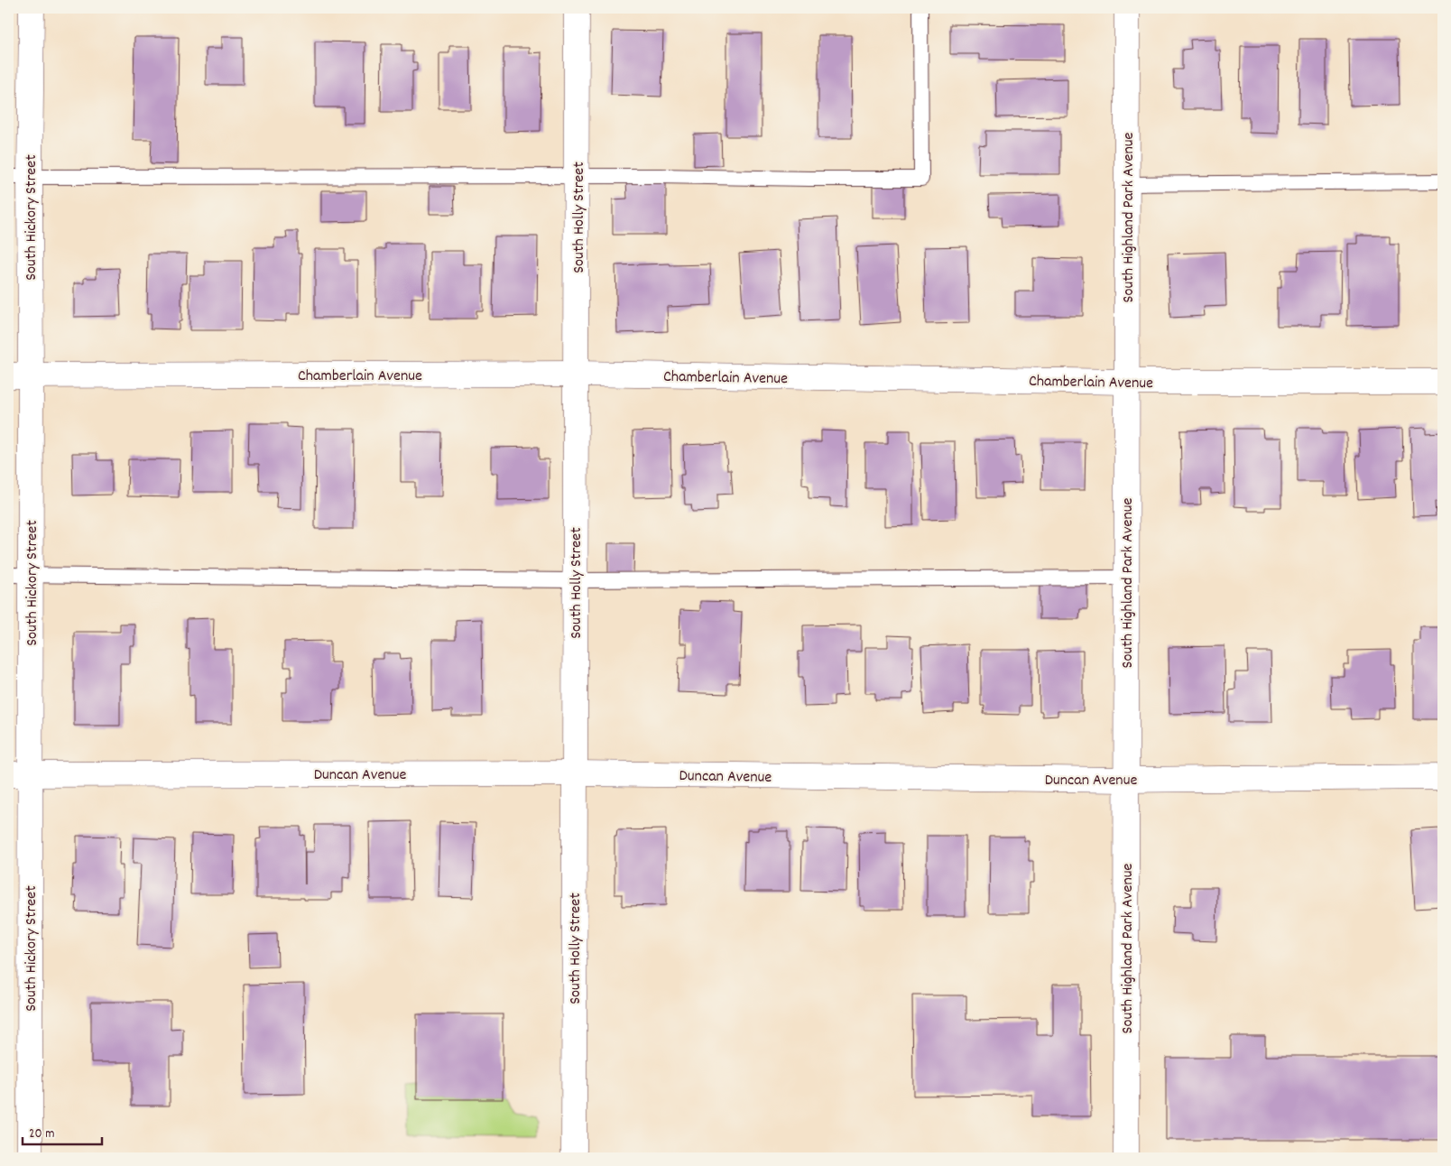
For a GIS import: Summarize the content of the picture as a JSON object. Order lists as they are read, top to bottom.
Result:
{
  "streets": {
    "street": [
      "South Hickory Street",
      "South Holly Street",
      "South Highland Park Avenue",
      "Chamberlain Avenue",
      "Duncan Avenue"
    ]
  },
  "crossings": [
    ["South Hickory Street", "Chamberlain Avenue"],
    ["South Hickory Street", "Duncan Avenue"],
    ["South Holly Street", "Chamberlain Avenue"],
    ["South Holly Street", "Duncan Avenue"],
    ["South Highland Park Avenue", "Chamberlain Avenue"],
    ["South Highland Park Avenue", "Duncan Avenue"]
  ],
  "scale_bar": "20 m"
}
